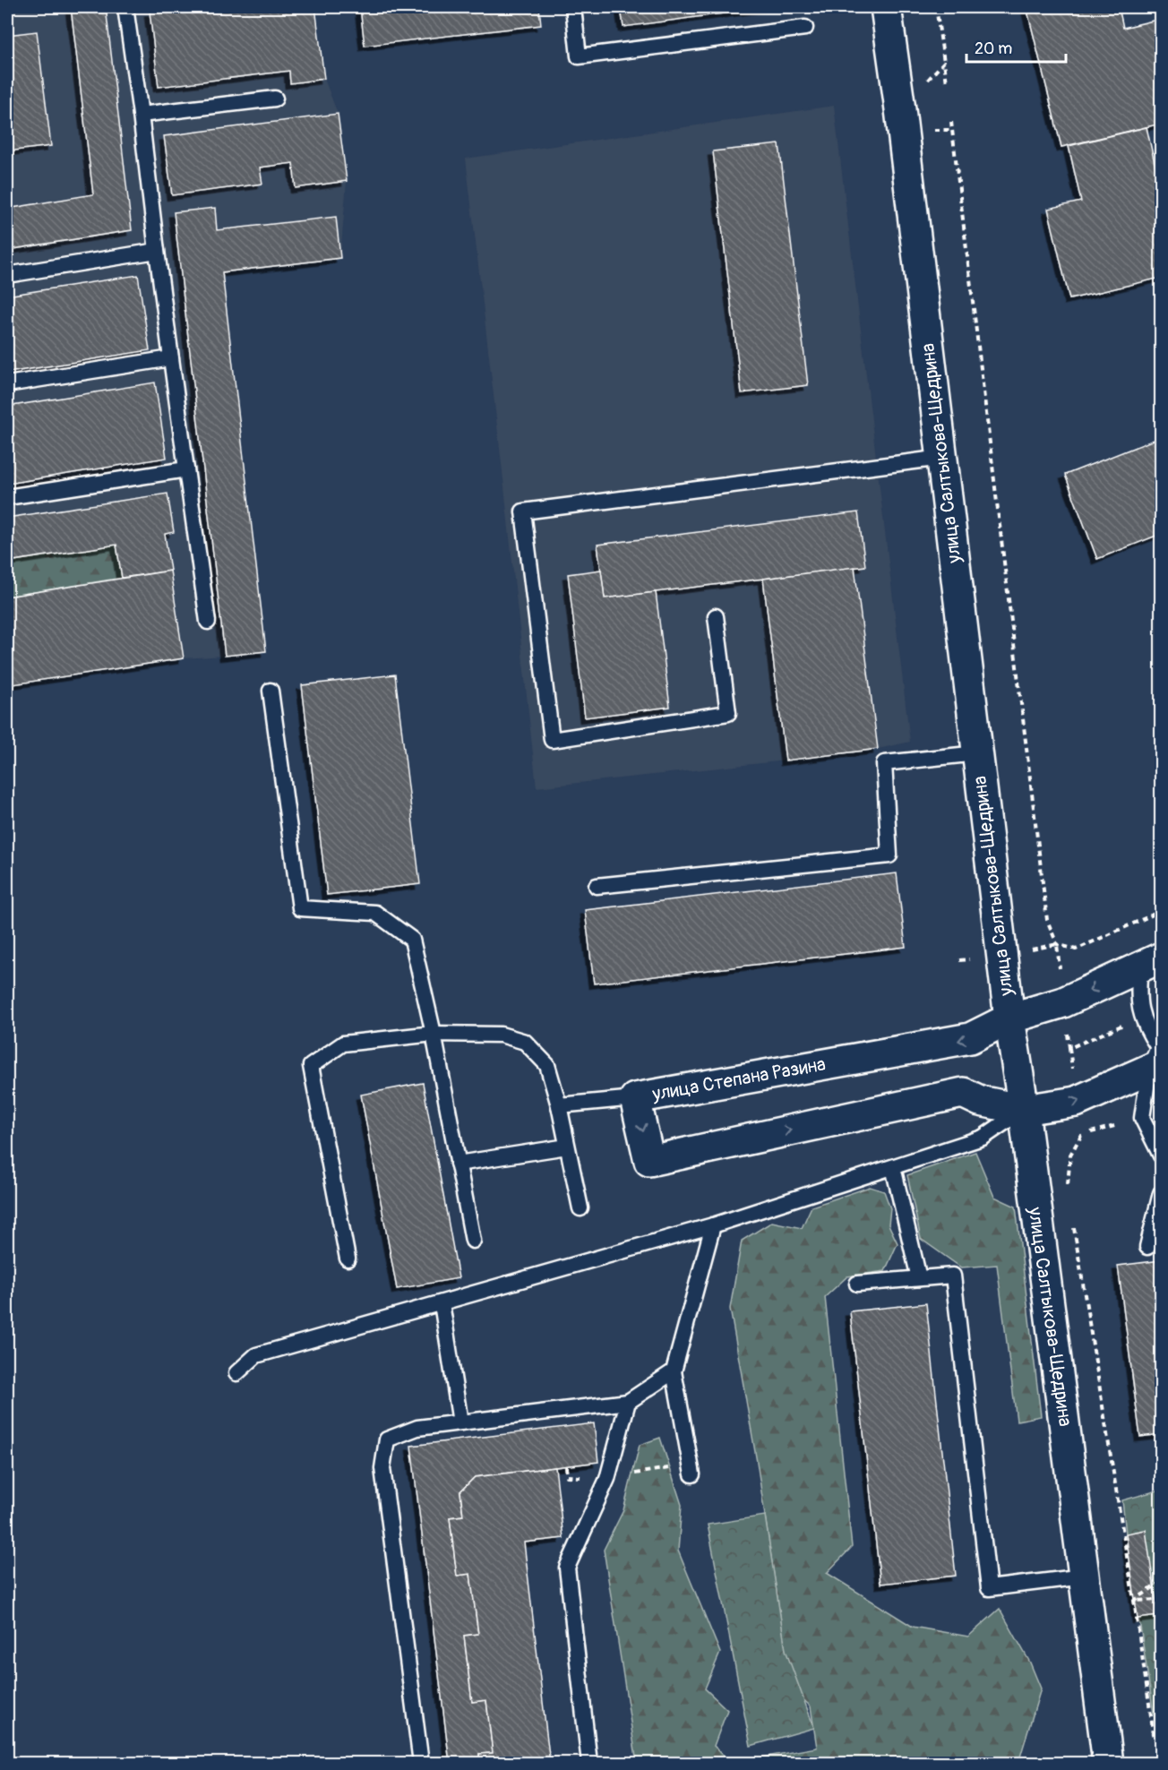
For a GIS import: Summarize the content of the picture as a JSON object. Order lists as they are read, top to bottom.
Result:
{
  "streets": {
    "main road": ["улица Салтыкова-Щедрина", "улица Степана Разина"]
  },
  "crossings": [
    ["улица Салтыкова-Щедрина", "улица Степана Разина"]
  ],
  "scale_bar": "20 m"
}
